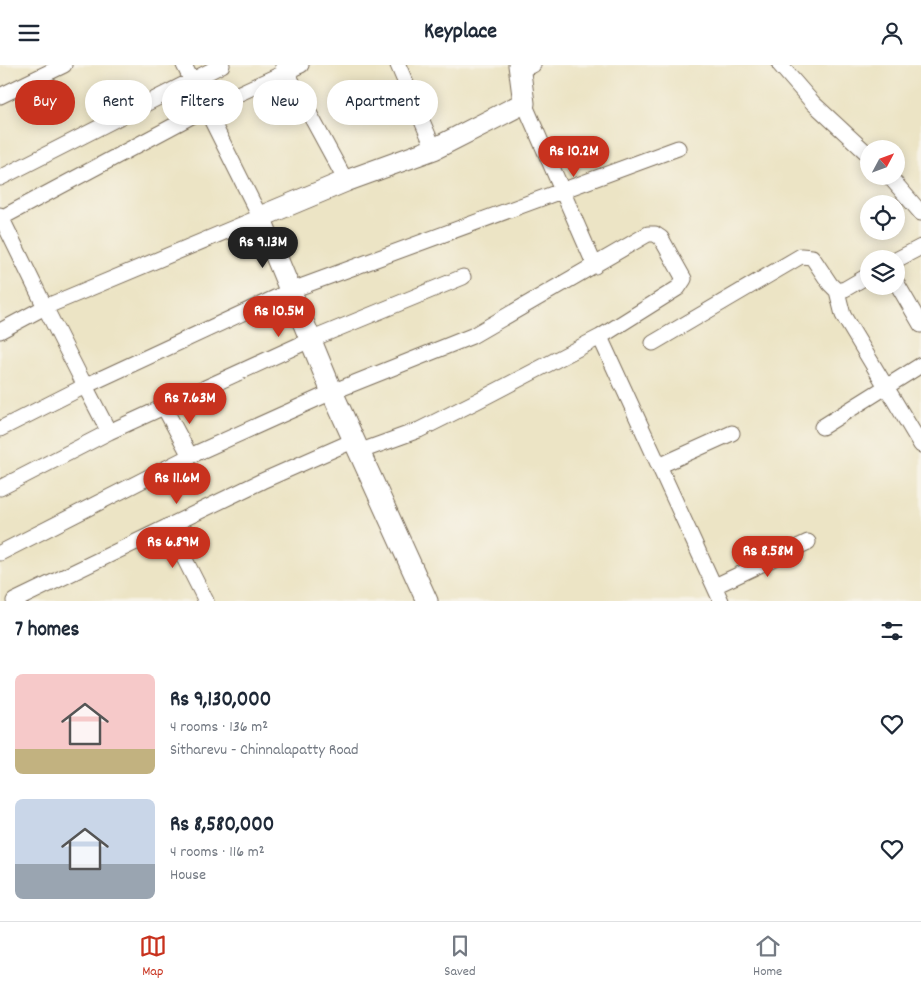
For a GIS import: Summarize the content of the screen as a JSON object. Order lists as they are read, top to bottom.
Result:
{
  "north": "top right",
  "page": {
    "header": "Keyplace",
    "chip": [
      "Buy",
      "Rent",
      "Filters",
      "New",
      "Apartment"
    ],
    "price": [
      "Rs 10.2M",
      "Rs 9.13M",
      "Rs 10.5M",
      "Rs 7.63M",
      "Rs 11.6M",
      "Rs 6.89M",
      "Rs 8.58M"
    ],
    "heading": "7 homes",
    "list": [
      {
        "name": "Rs 9,130,000",
        "note": "4 rooms · 136 m² · Sitharevu - Chinnalapatty Road"
      },
      {
        "name": "Rs 8,580,000",
        "note": "4 rooms · 116 m² · House"
      }
    ],
    "tabs": ["Map", "Saved", "Home"]
  }
}
